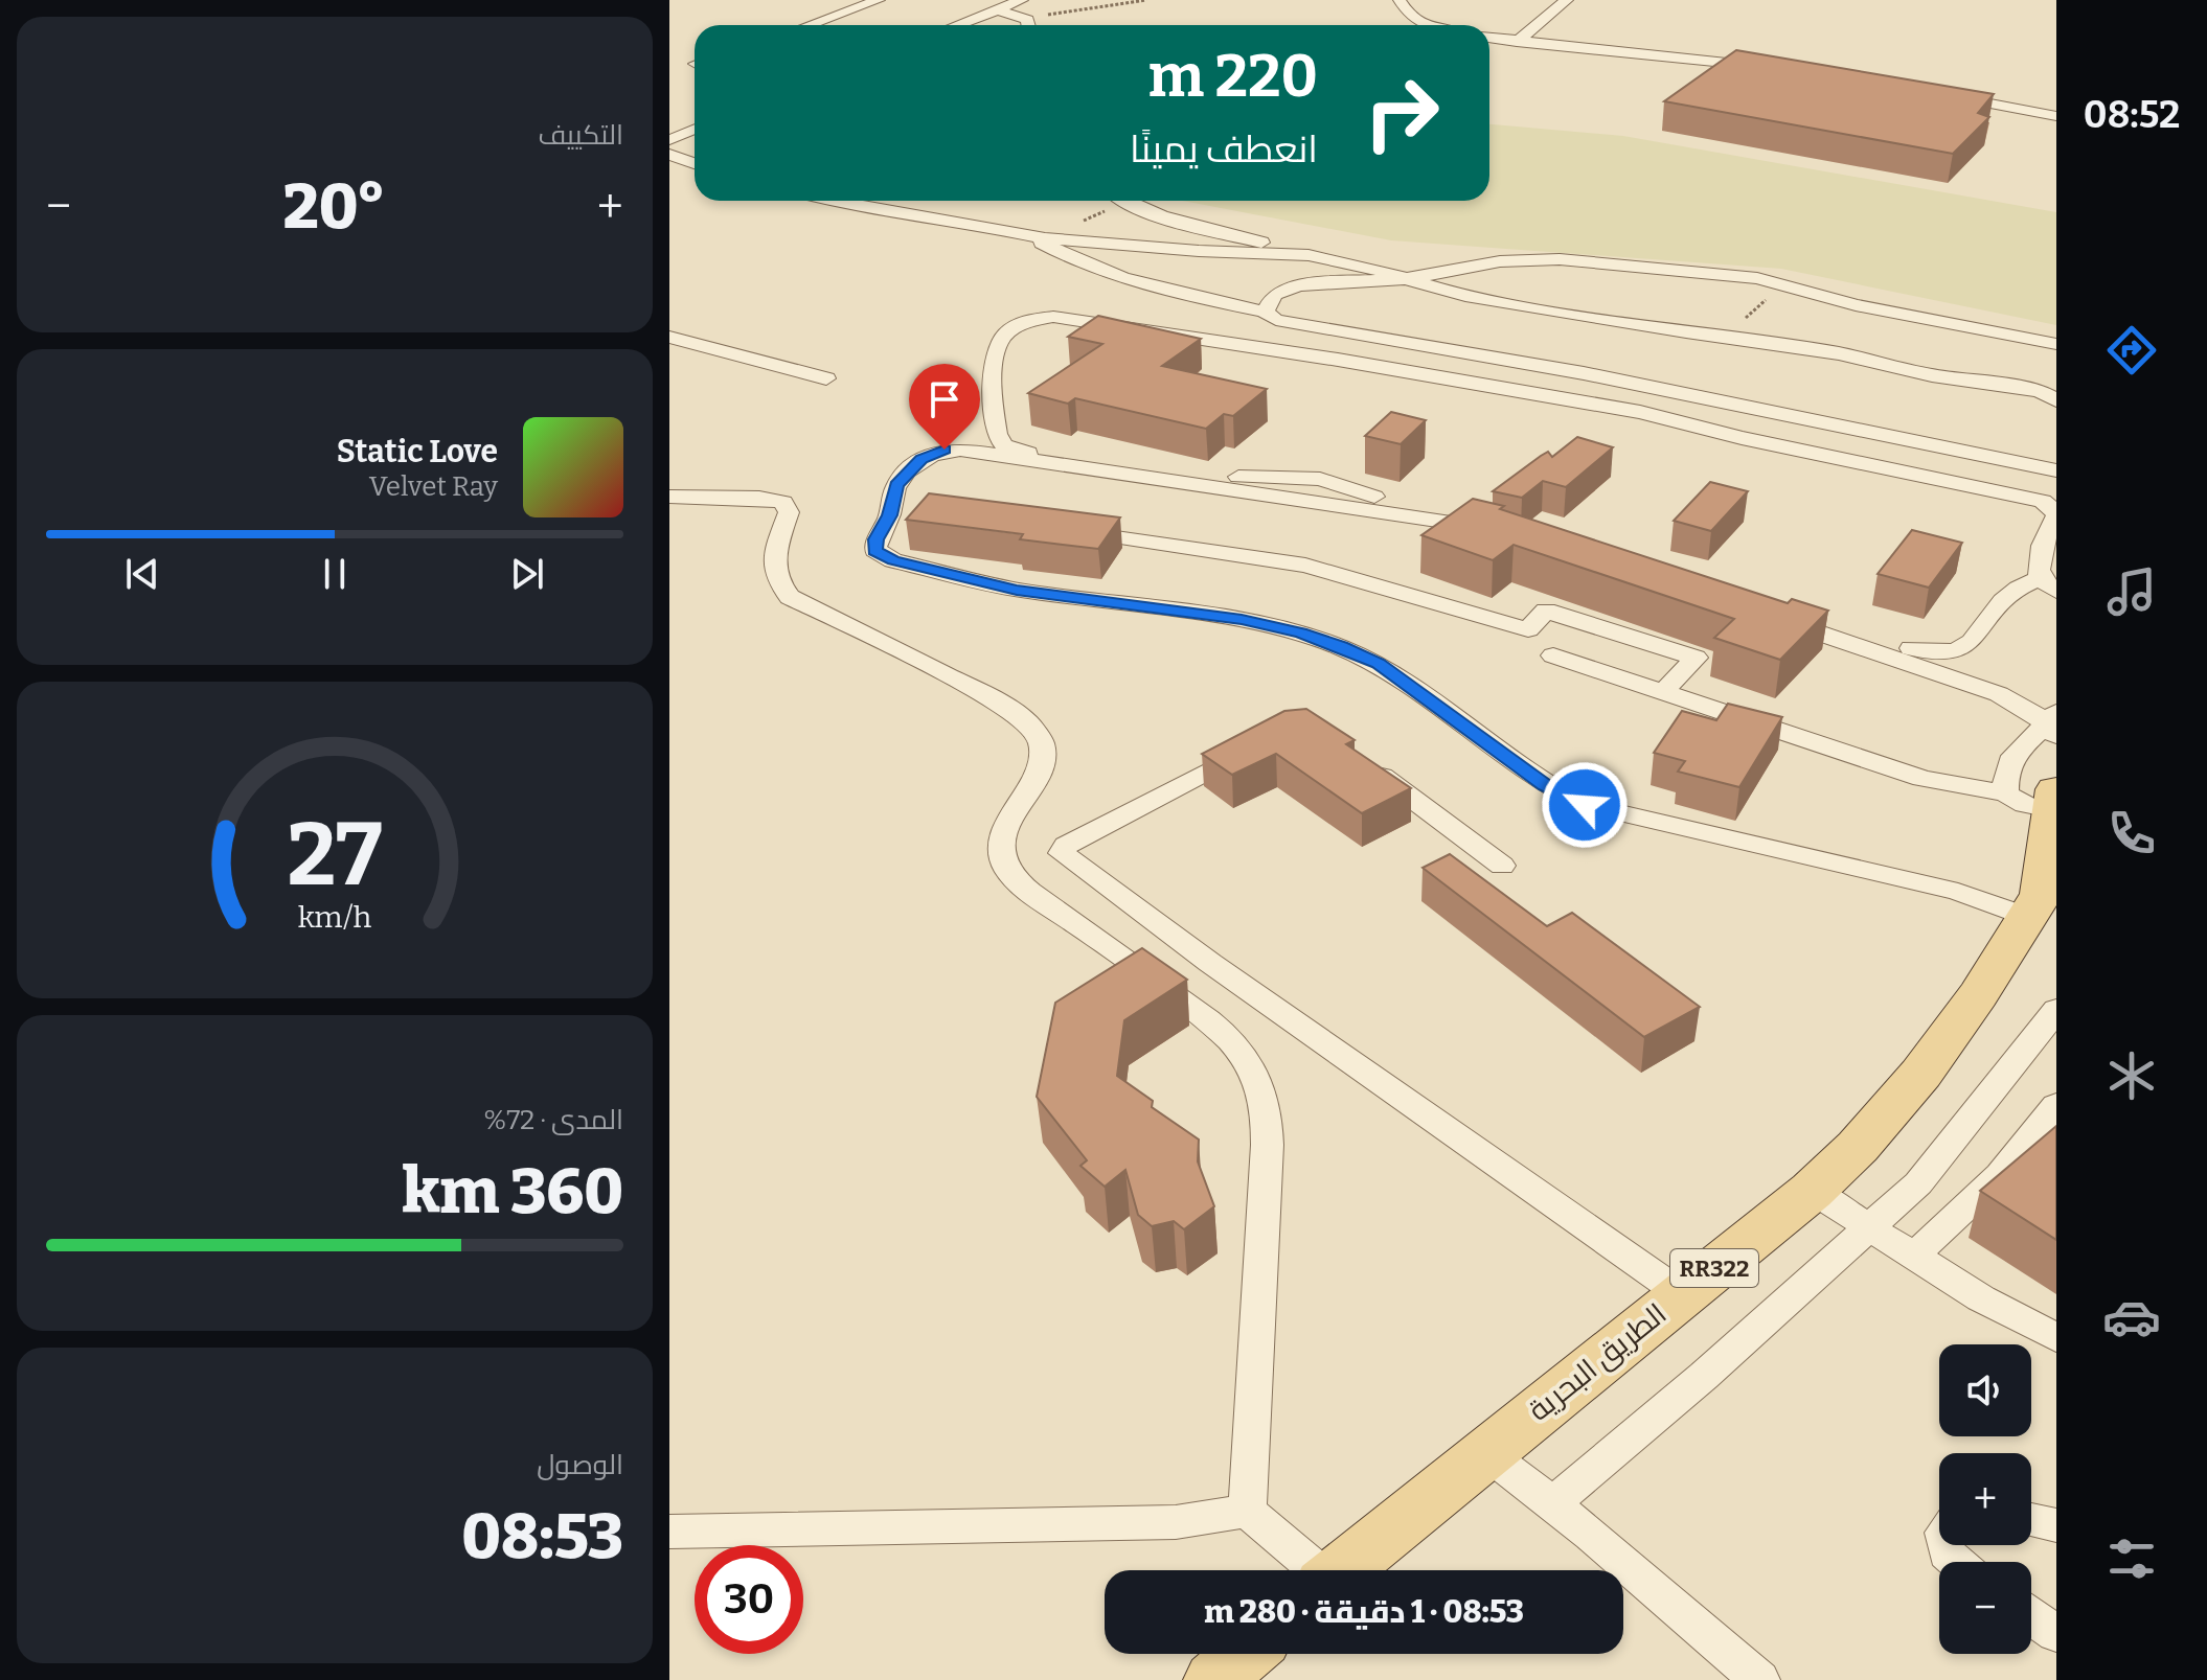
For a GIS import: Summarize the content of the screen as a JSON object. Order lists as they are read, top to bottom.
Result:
{
  "streets": {
    "main road": ["RR322", "الطريق البحرية"]
  },
  "crossings": [
    ["RR322", "الطريق البحرية"]
  ],
  "page": {
    "tabs": "08:52",
    "tile": [
      "التكييف",
      ["المدى · 72%", "360 km"],
      ["الوصول", "08:53"]
    ],
    "turn": ["220 m", "انعطف يمينًا"],
    "heat": ["−", "20°", "+"],
    "song": ["Static Love", "Velvet Ray"],
    "map_buttons": ["+", "−"],
    "limit": "30",
    "trip": "08:53 · 1 دقيقة · 280 m",
    "gauge": ["27", "km/h"]
  }
}
